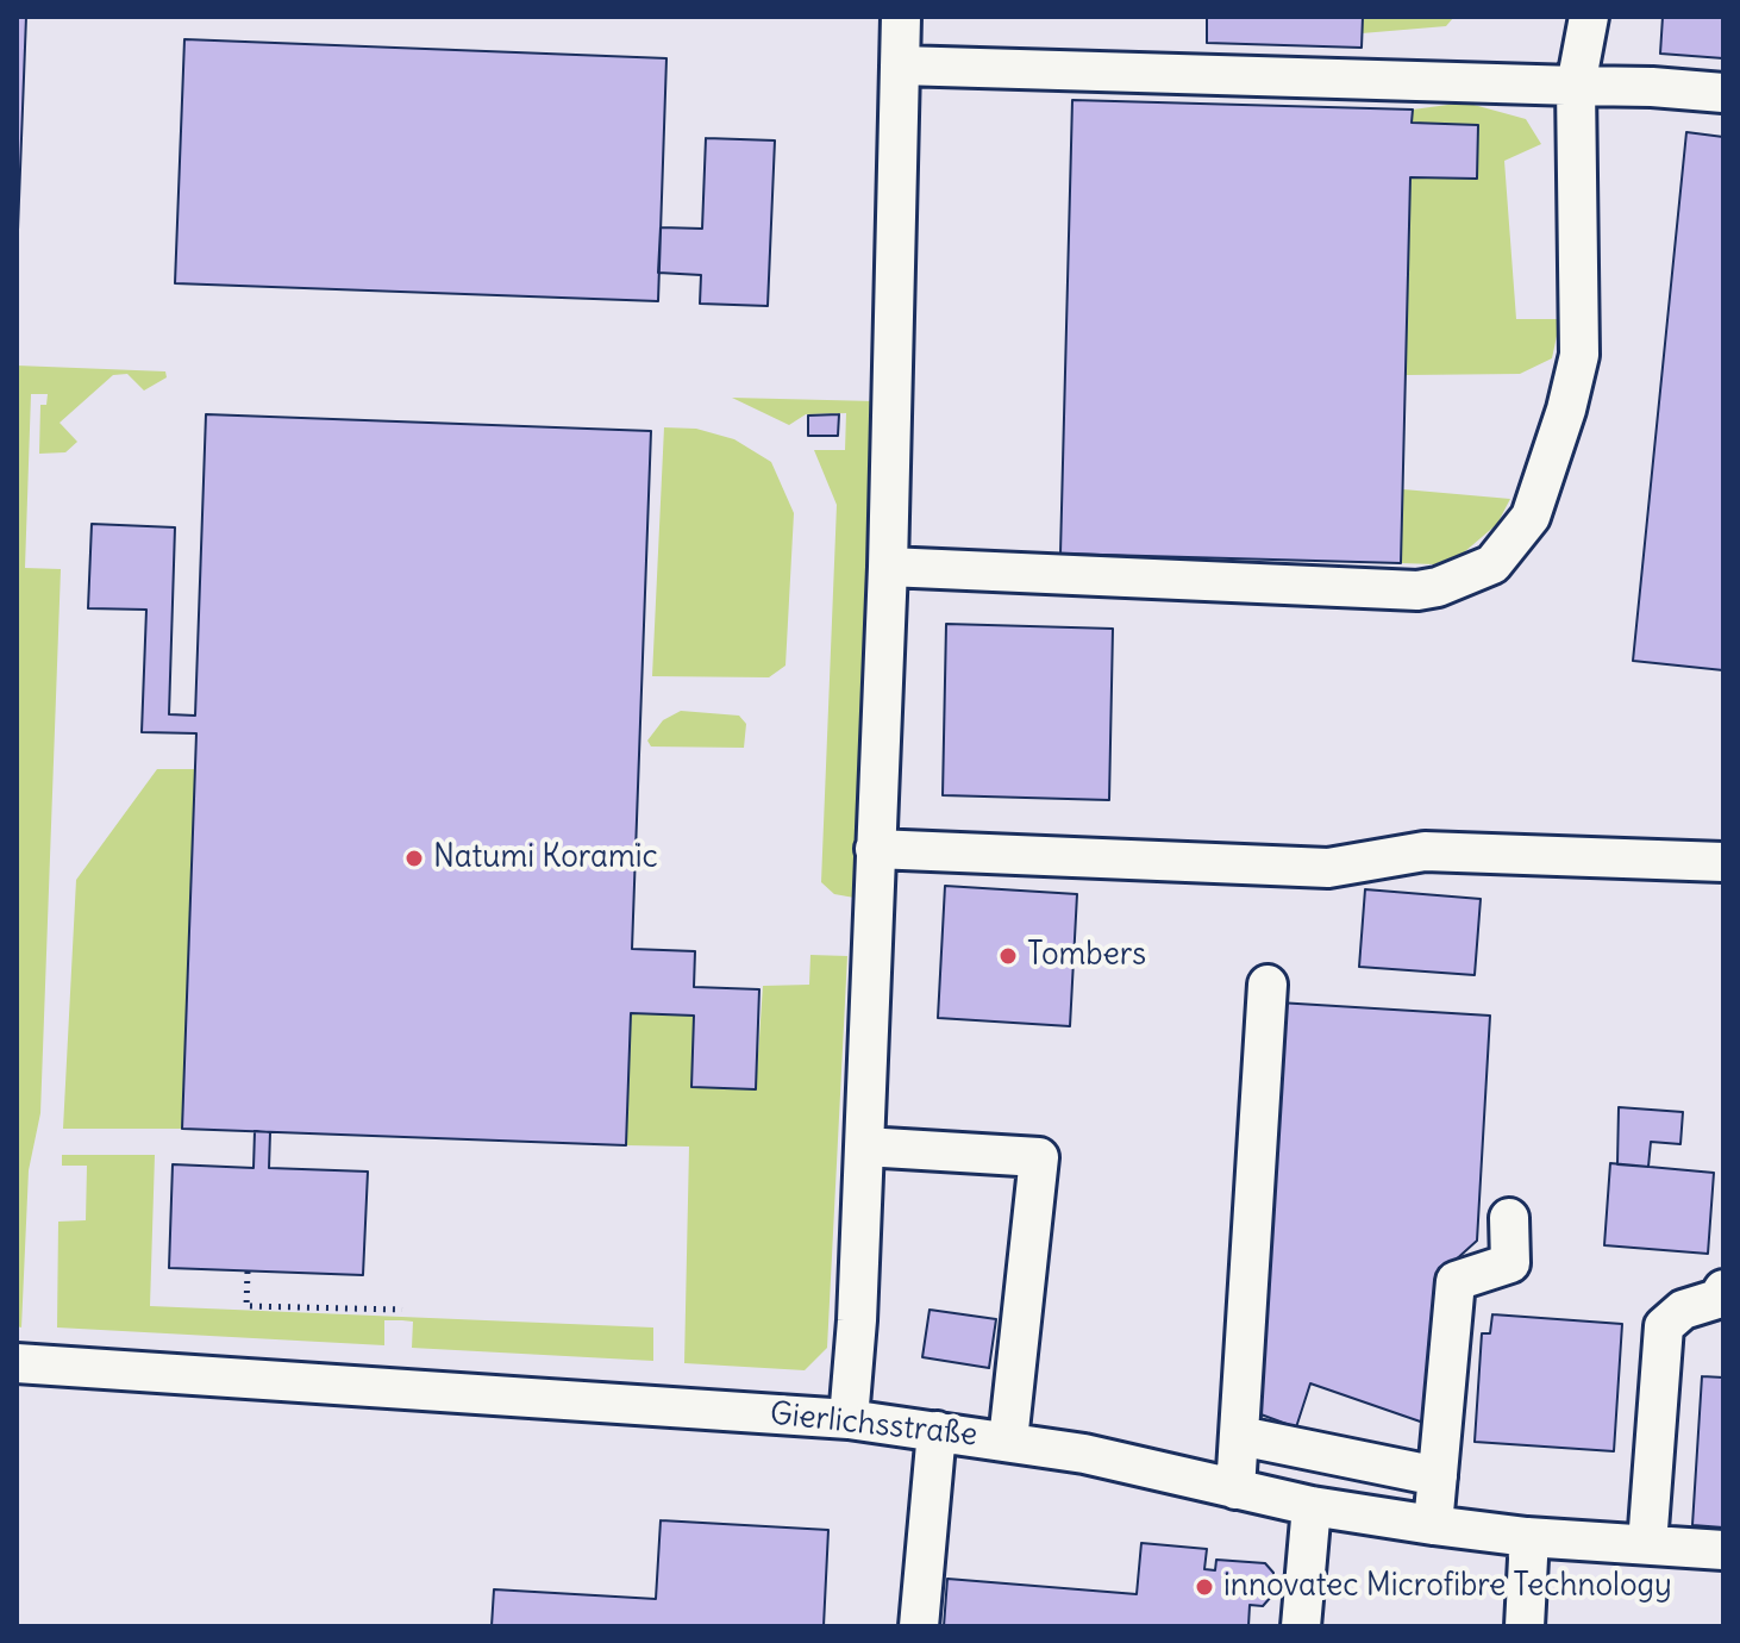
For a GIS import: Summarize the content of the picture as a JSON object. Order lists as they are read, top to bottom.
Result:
{
  "streets": {
    "street": ["Gierlichsstraße"]
  },
  "places": ["Natumi Koramic", "Tombers", "innovatec Microfibre Technology"]
}
